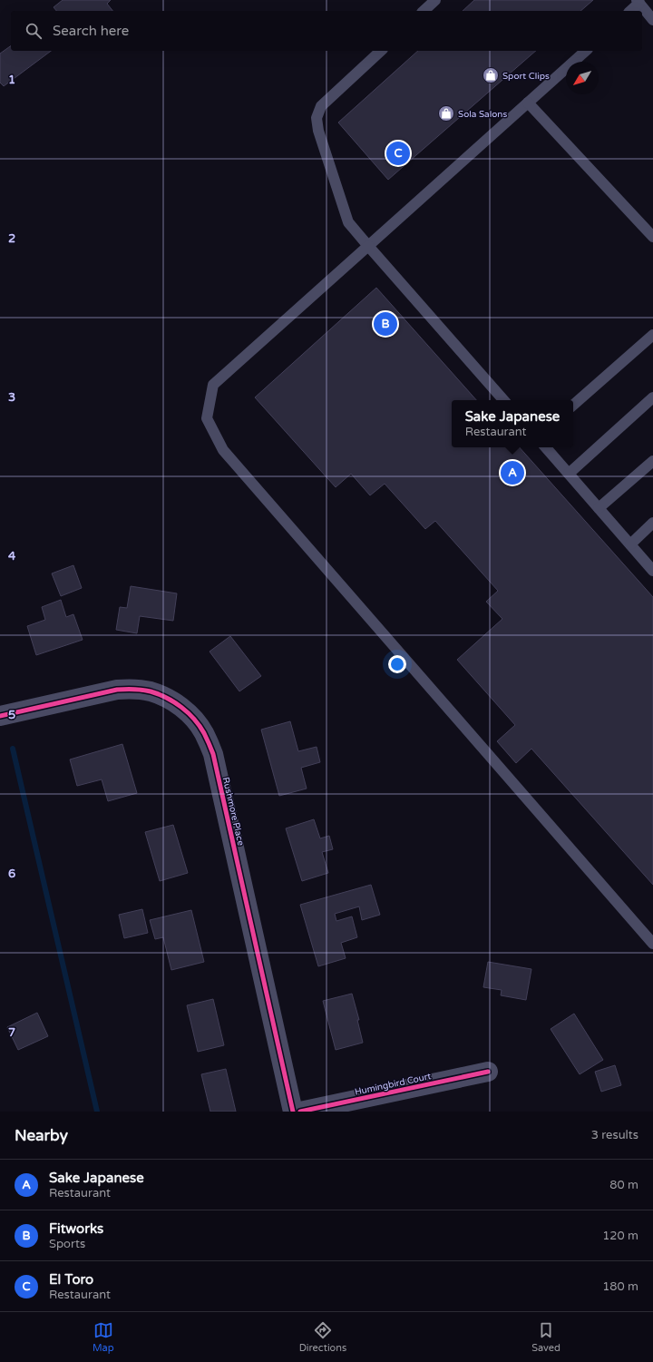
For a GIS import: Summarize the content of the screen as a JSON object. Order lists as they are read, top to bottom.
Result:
{
  "streets": {
    "street": ["Rushmore Place", "Humingbird Court"]
  },
  "places": {
    "shop": ["Sport Clips", "Sola Salons"]
  },
  "north": "bottom left",
  "page": {
    "search": "Search here",
    "pins": ["C", "B", "A"],
    "popup": ["Sake Japanese", "Restaurant"],
    "heading": ["Nearby", "3 results"],
    "list": [
      {
        "mark": "A",
        "name": "Sake Japanese",
        "note": "Restaurant",
        "value": "80 m"
      },
      {
        "mark": "B",
        "name": "Fitworks",
        "note": "Sports",
        "value": "120 m"
      },
      {
        "mark": "C",
        "name": "El Toro",
        "note": "Restaurant",
        "value": "180 m"
      }
    ],
    "nav": ["Map", "Directions", "Saved"]
  },
  "grid": {
    "rows": [
      "1",
      "2",
      "3",
      "4",
      "5",
      "6",
      "7"
    ]
  }
}
